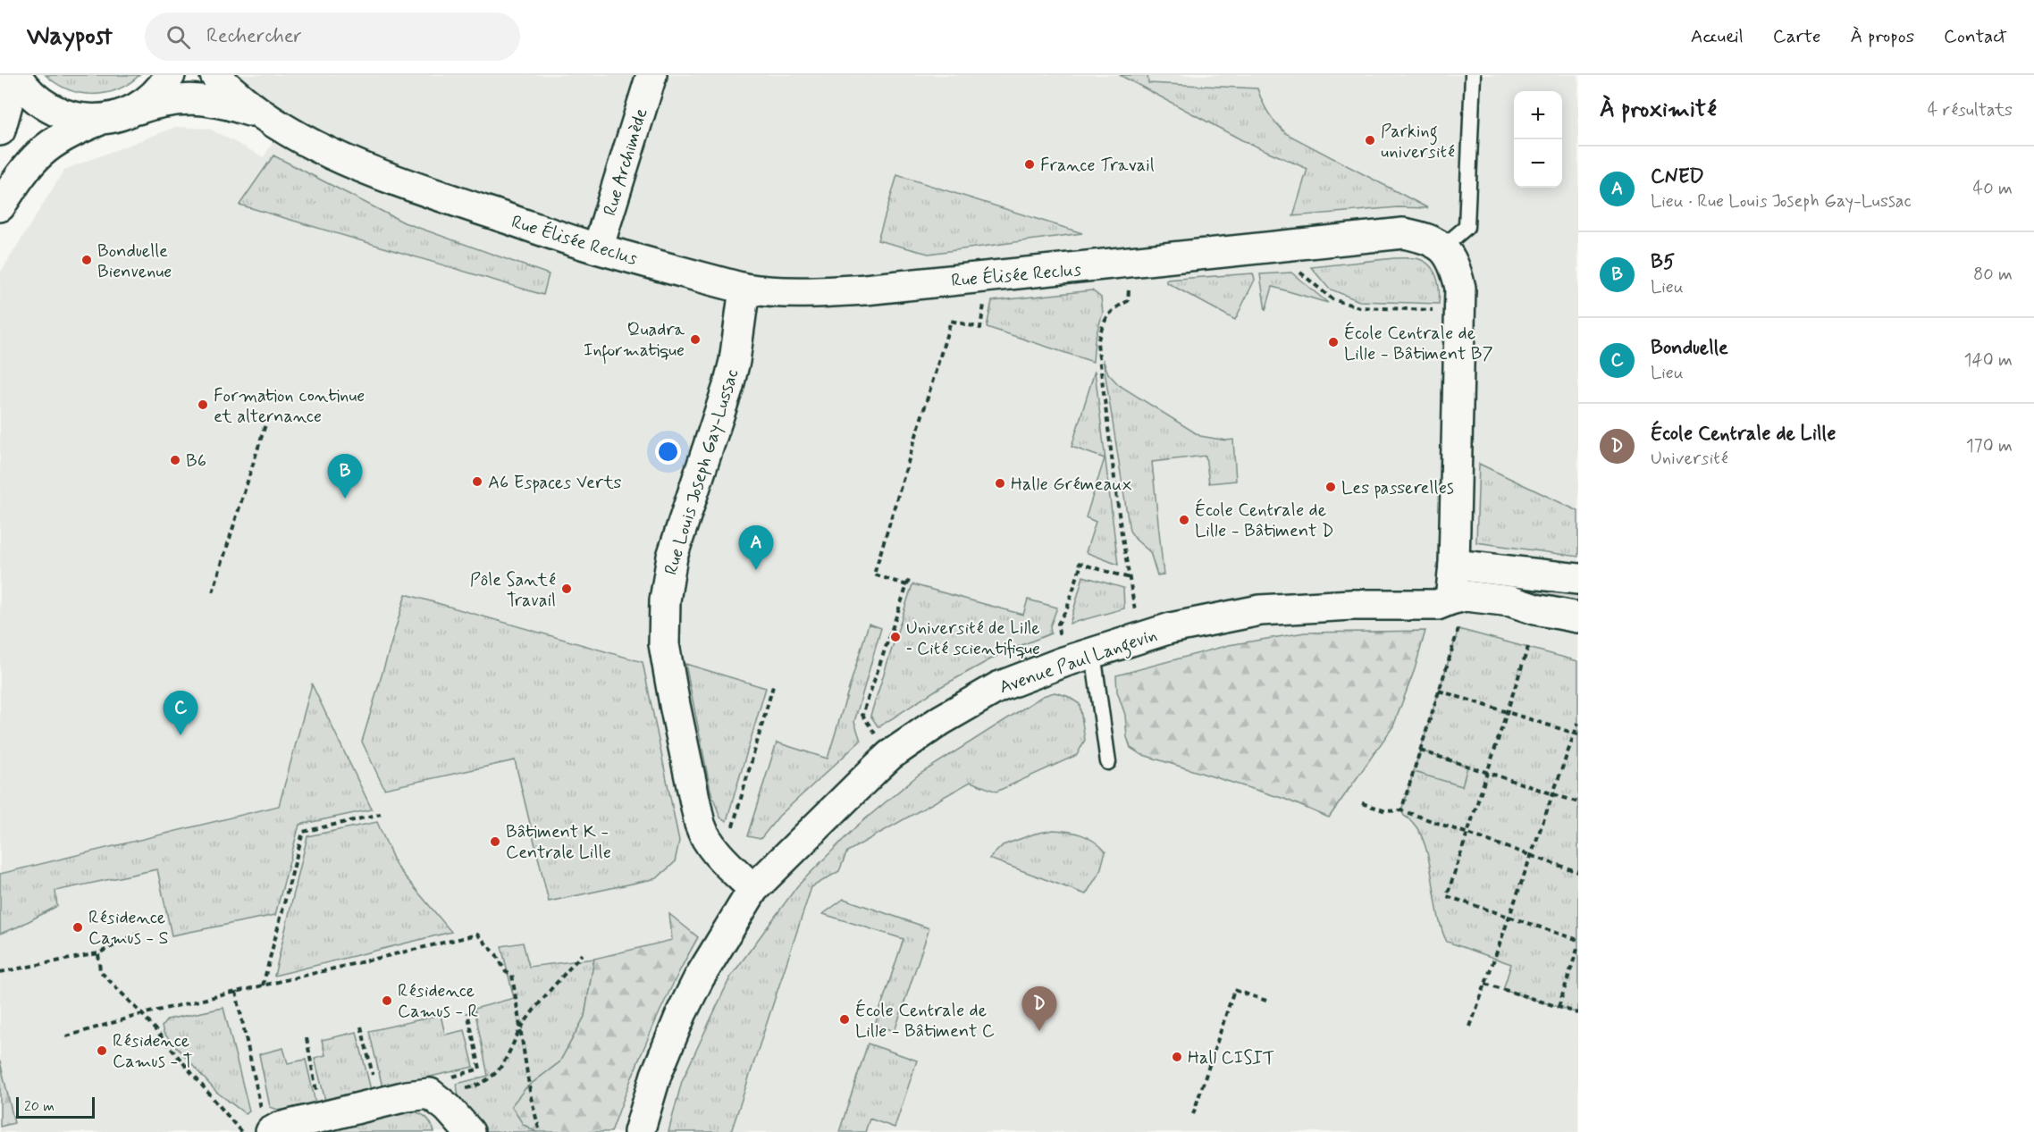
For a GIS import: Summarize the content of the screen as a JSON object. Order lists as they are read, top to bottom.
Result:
{
  "streets": {
    "street": [
      "Rue Archimède",
      "Rue Élisée Reclus",
      "Rue Louis Joseph Gay-Lussac",
      "Avenue Paul Langevin"
    ]
  },
  "crossings": [
    ["Rue Archimède", "Rue Élisée Reclus"],
    ["Rue Élisée Reclus", "Rue Louis Joseph Gay-Lussac"],
    ["Rue Louis Joseph Gay-Lussac", "Avenue Paul Langevin"]
  ],
  "places": [
    "Parking université",
    "France Travail",
    "Bonduelle Bienvenue",
    "Quadra Informatique",
    "École Centrale de Lille - Bâtiment B7",
    "Formation continue et alternance",
    "B6",
    "A6 Espaces Verts",
    "Halle Grémeaux",
    "Les passerelles",
    "École Centrale de Lille - Bâtiment D",
    "Pôle Santé Travail",
    "Université de Lille ‐ Cité scientifique",
    "Bâtiment K - Centrale Lille",
    "Résidence Camus - S",
    "Résidence Camus - R",
    "École Centrale de Lille - Bâtiment C",
    "Résidence Camus - T",
    "Hall CISIT"
  ],
  "scale_bar": "20 m",
  "page": {
    "header": "Waypost",
    "search": "Rechercher",
    "nav": [
      "Accueil",
      "Carte",
      "À propos",
      "Contact"
    ],
    "heading": ["À proximité", "4 résultats"],
    "map_buttons": ["+", "−"],
    "list": [
      {
        "mark": "A",
        "name": "CNED",
        "note": "Lieu · Rue Louis Joseph Gay-Lussac",
        "value": "40 m"
      },
      {
        "mark": "B",
        "name": "B5",
        "note": "Lieu",
        "value": "80 m"
      },
      {
        "mark": "C",
        "name": "Bonduelle",
        "note": "Lieu",
        "value": "140 m"
      },
      {
        "mark": "D",
        "name": "École Centrale de Lille",
        "note": "Université",
        "value": "170 m"
      }
    ],
    "pins": [
      "B",
      "A",
      "C",
      "D"
    ],
    "scale": "20 m"
  }
}
